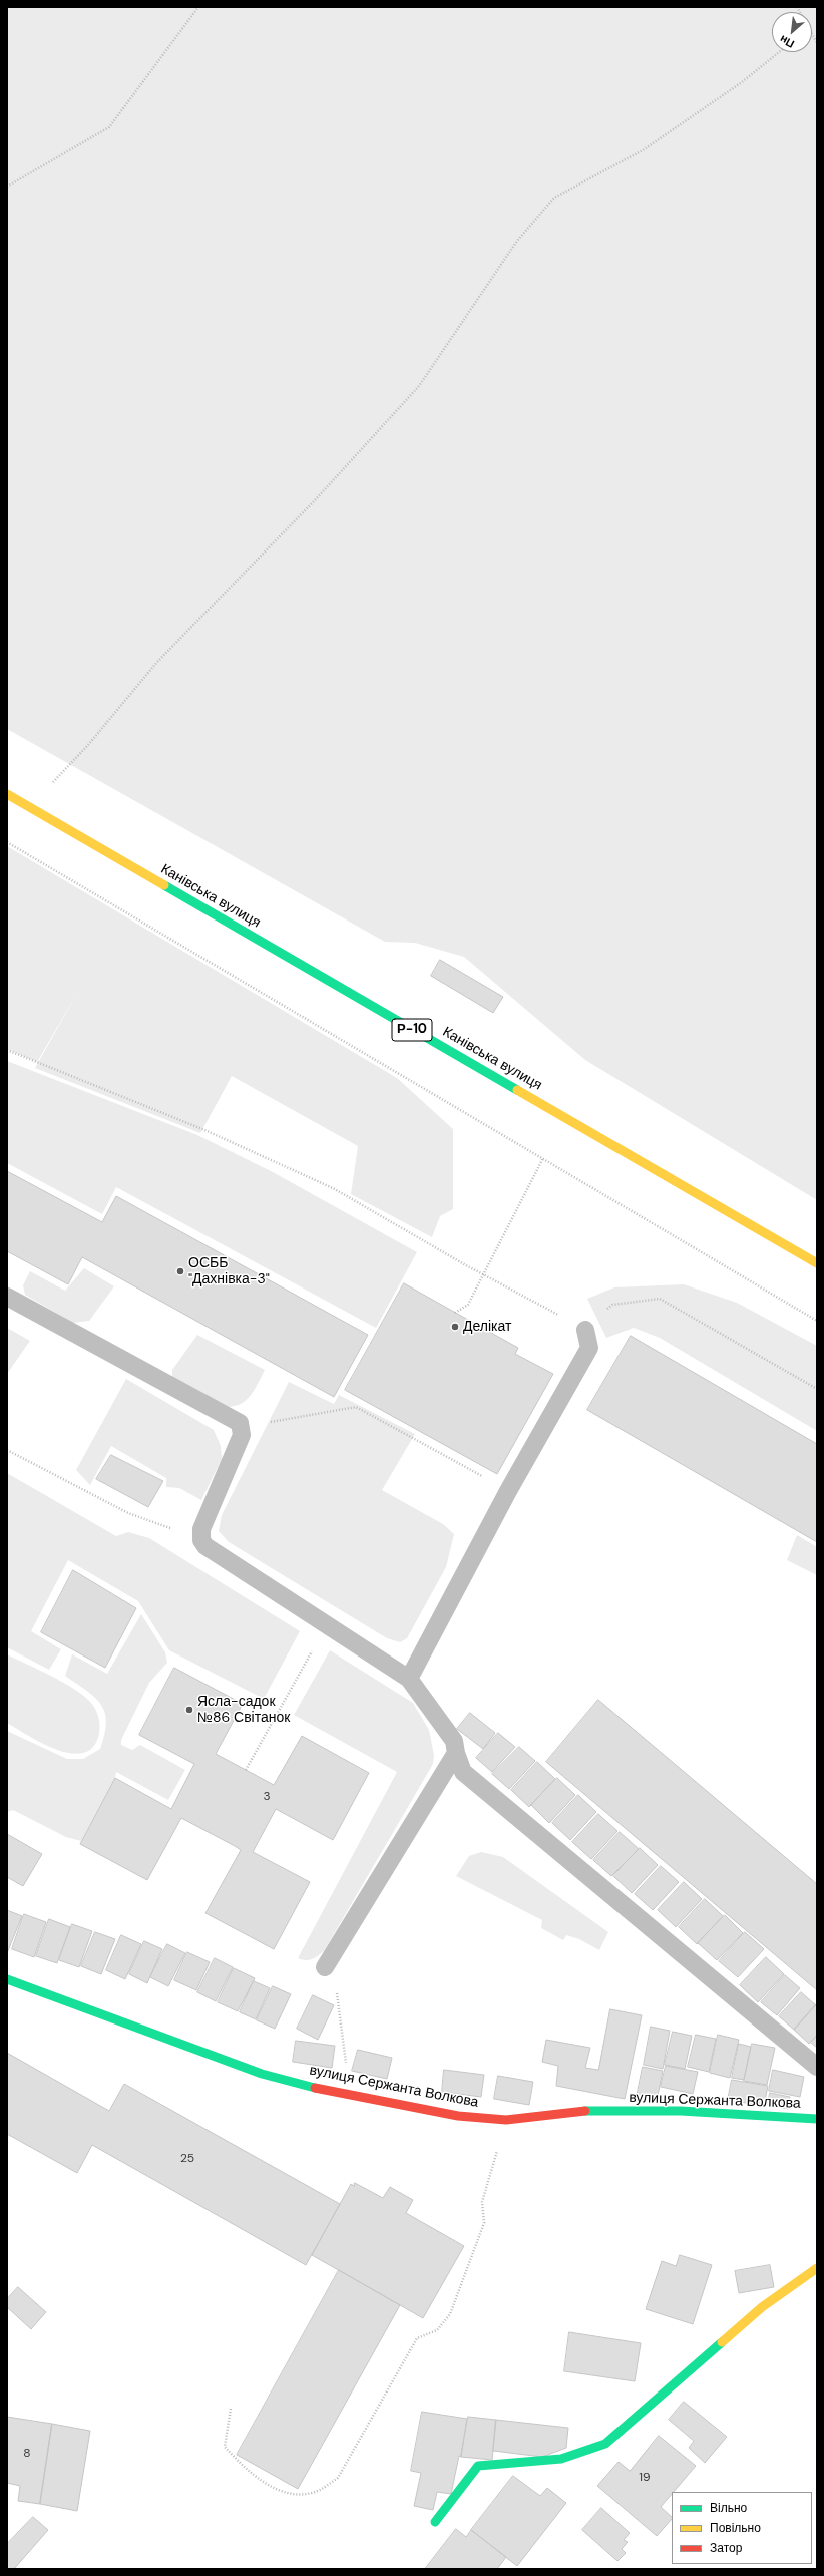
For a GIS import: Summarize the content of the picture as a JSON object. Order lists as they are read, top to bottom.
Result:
{
  "streets": {
    "street": ["Канівська вулиця", "Р-10", "вулиця Сержанта Волкова"]
  },
  "places": ["ОСББ \"Дахнівка-3\"", "Делікат", "Ясла-садок №86 Світанок"],
  "house_numbers": [
    "3",
    "25",
    "8",
    "19"
  ],
  "legend": ["Вільно", "Повільно", "Затор"],
  "north": "bottom left"
}
